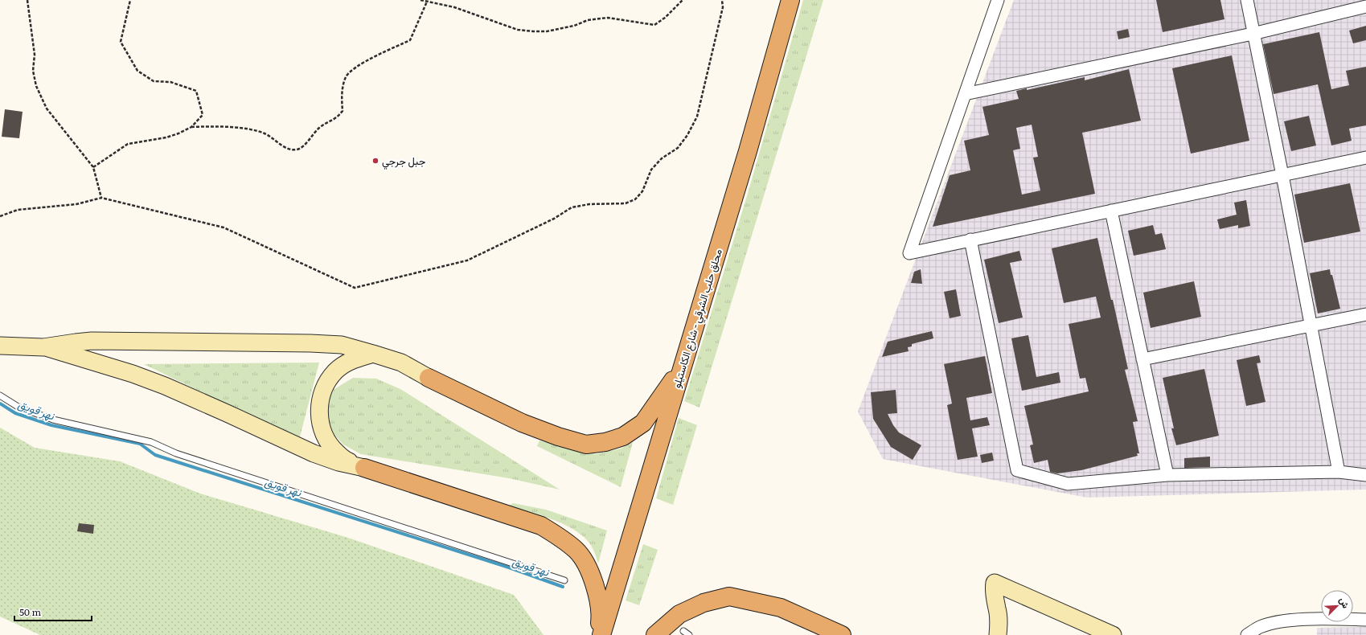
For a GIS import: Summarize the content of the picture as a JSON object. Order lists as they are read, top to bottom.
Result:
{
  "streets": {
    "highway": ["محلق حلب الشرقي - شارع الكاستيلو"]
  },
  "water": ["نهر قويق"],
  "places": ["جبل جرجي"],
  "scale_bar": "50 m",
  "north": "top right"
}
